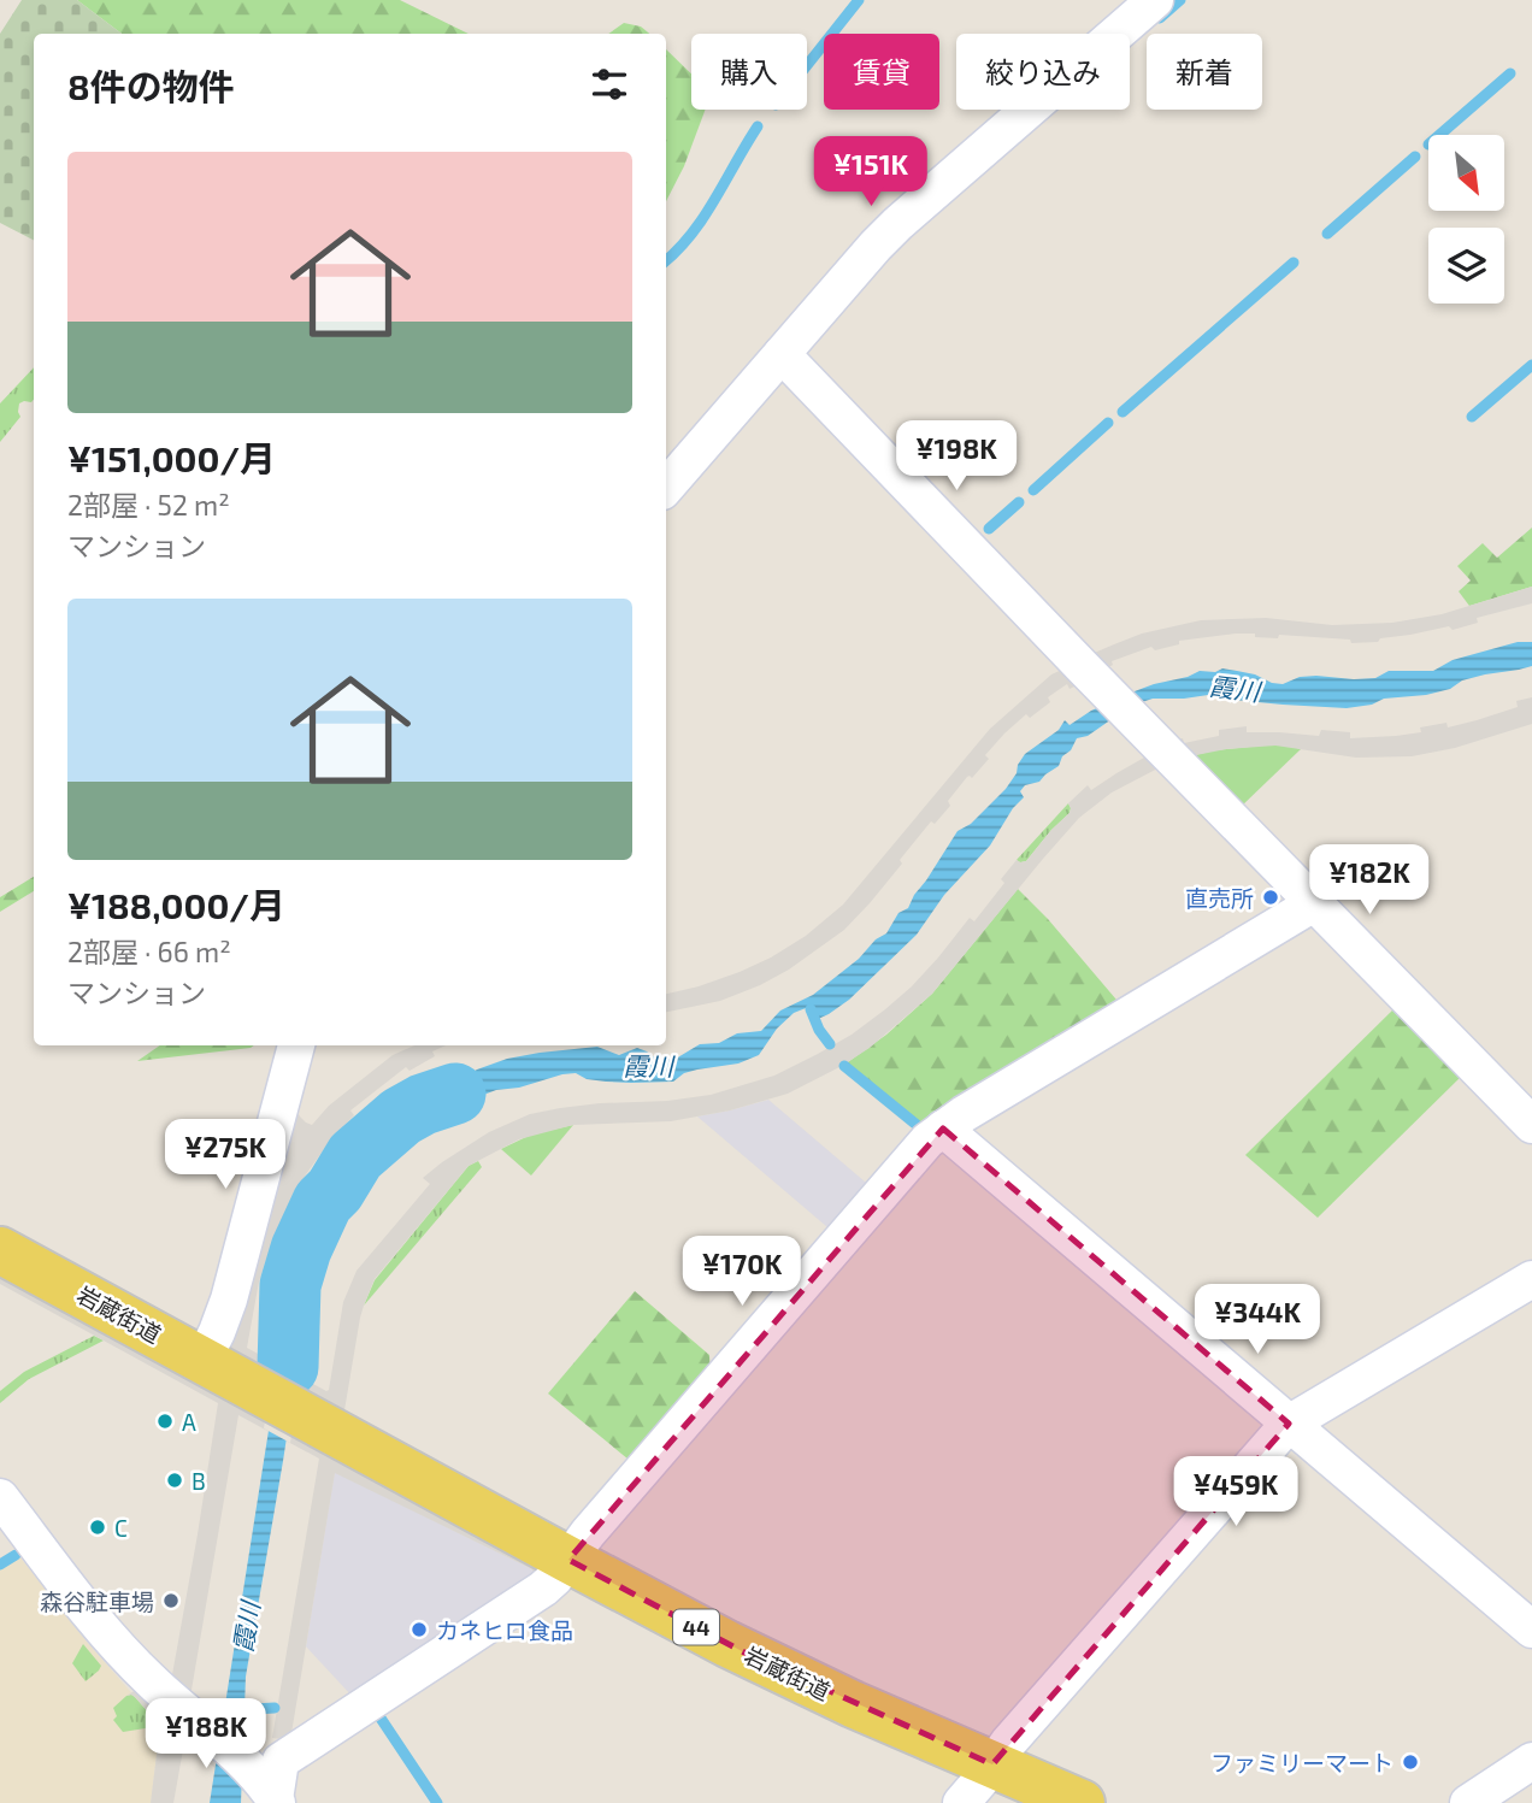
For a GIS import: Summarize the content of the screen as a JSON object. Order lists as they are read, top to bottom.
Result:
{
  "streets": {
    "main road": ["岩蔵街道", "44"]
  },
  "water": ["霞川"],
  "places": [
    "直売所",
    "A",
    "B",
    "C",
    "森谷駐車場",
    "カネヒロ食品",
    "ファミリーマート"
  ],
  "north": "bottom right",
  "page": {
    "chip": [
      "購入",
      "賃貸",
      "絞り込み",
      "新着"
    ],
    "heading": "8件の物件",
    "list": [
      {
        "name": "¥151,000/月",
        "note": "2部屋 · 52 m² · マンション"
      },
      {
        "name": "¥188,000/月",
        "note": "2部屋 · 66 m² · マンション"
      }
    ],
    "price": [
      "¥151K",
      "¥198K",
      "¥182K",
      "¥275K",
      "¥170K",
      "¥344K",
      "¥459K",
      "¥188K"
    ]
  }
}
